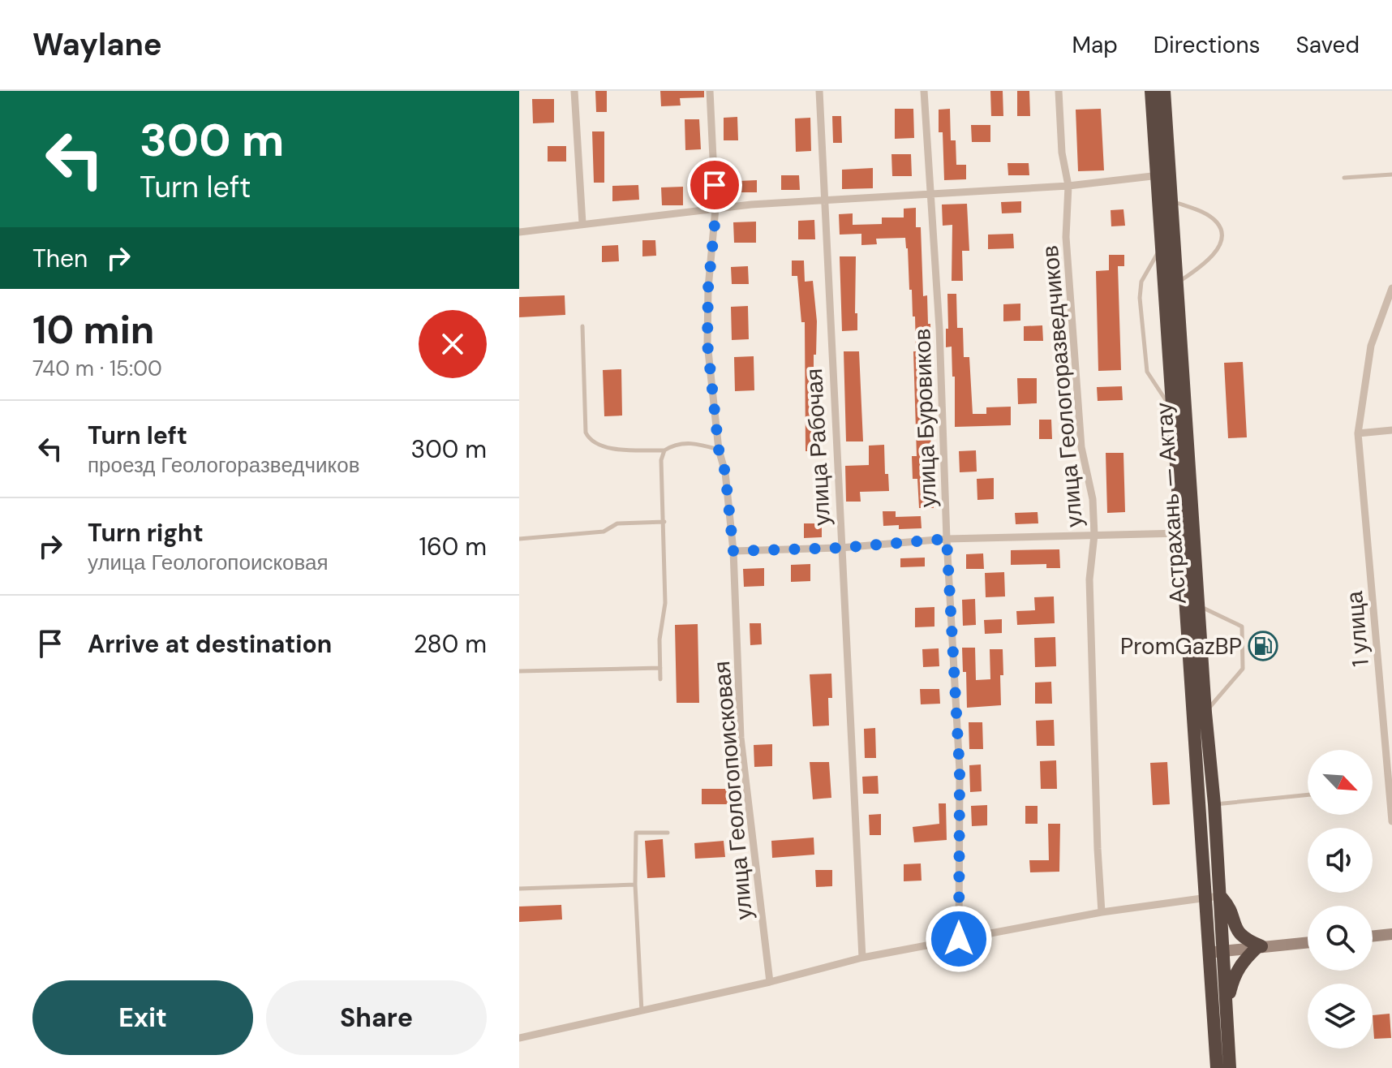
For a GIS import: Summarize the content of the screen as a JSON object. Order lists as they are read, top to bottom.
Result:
{
  "streets": {
    "highway": ["Астрахань — Актау"],
    "street": [
      "улица Геологоразведчиков",
      "улица Буровиков",
      "улица Рабочая",
      "1 улица",
      "улица Геологопоисковая"
    ]
  },
  "places": {
    "fuel station": ["PromGazBP"]
  },
  "north": "bottom right",
  "page": {
    "header": "Waylane",
    "nav": ["Map", "Directions", "Saved"],
    "turn": ["300 m", "Turn left"],
    "then": "Then",
    "heading": ["10 min", "740 m · 15:00"],
    "list": [
      {
        "name": "Turn left",
        "note": "проезд Геологоразведчиков",
        "value": "300 m"
      },
      {
        "name": "Turn right",
        "note": "улица Геологопоисковая",
        "value": "160 m"
      },
      {
        "name": "Arrive at destination",
        "value": "280 m"
      }
    ],
    "buttons": ["Exit", "Share"]
  }
}
